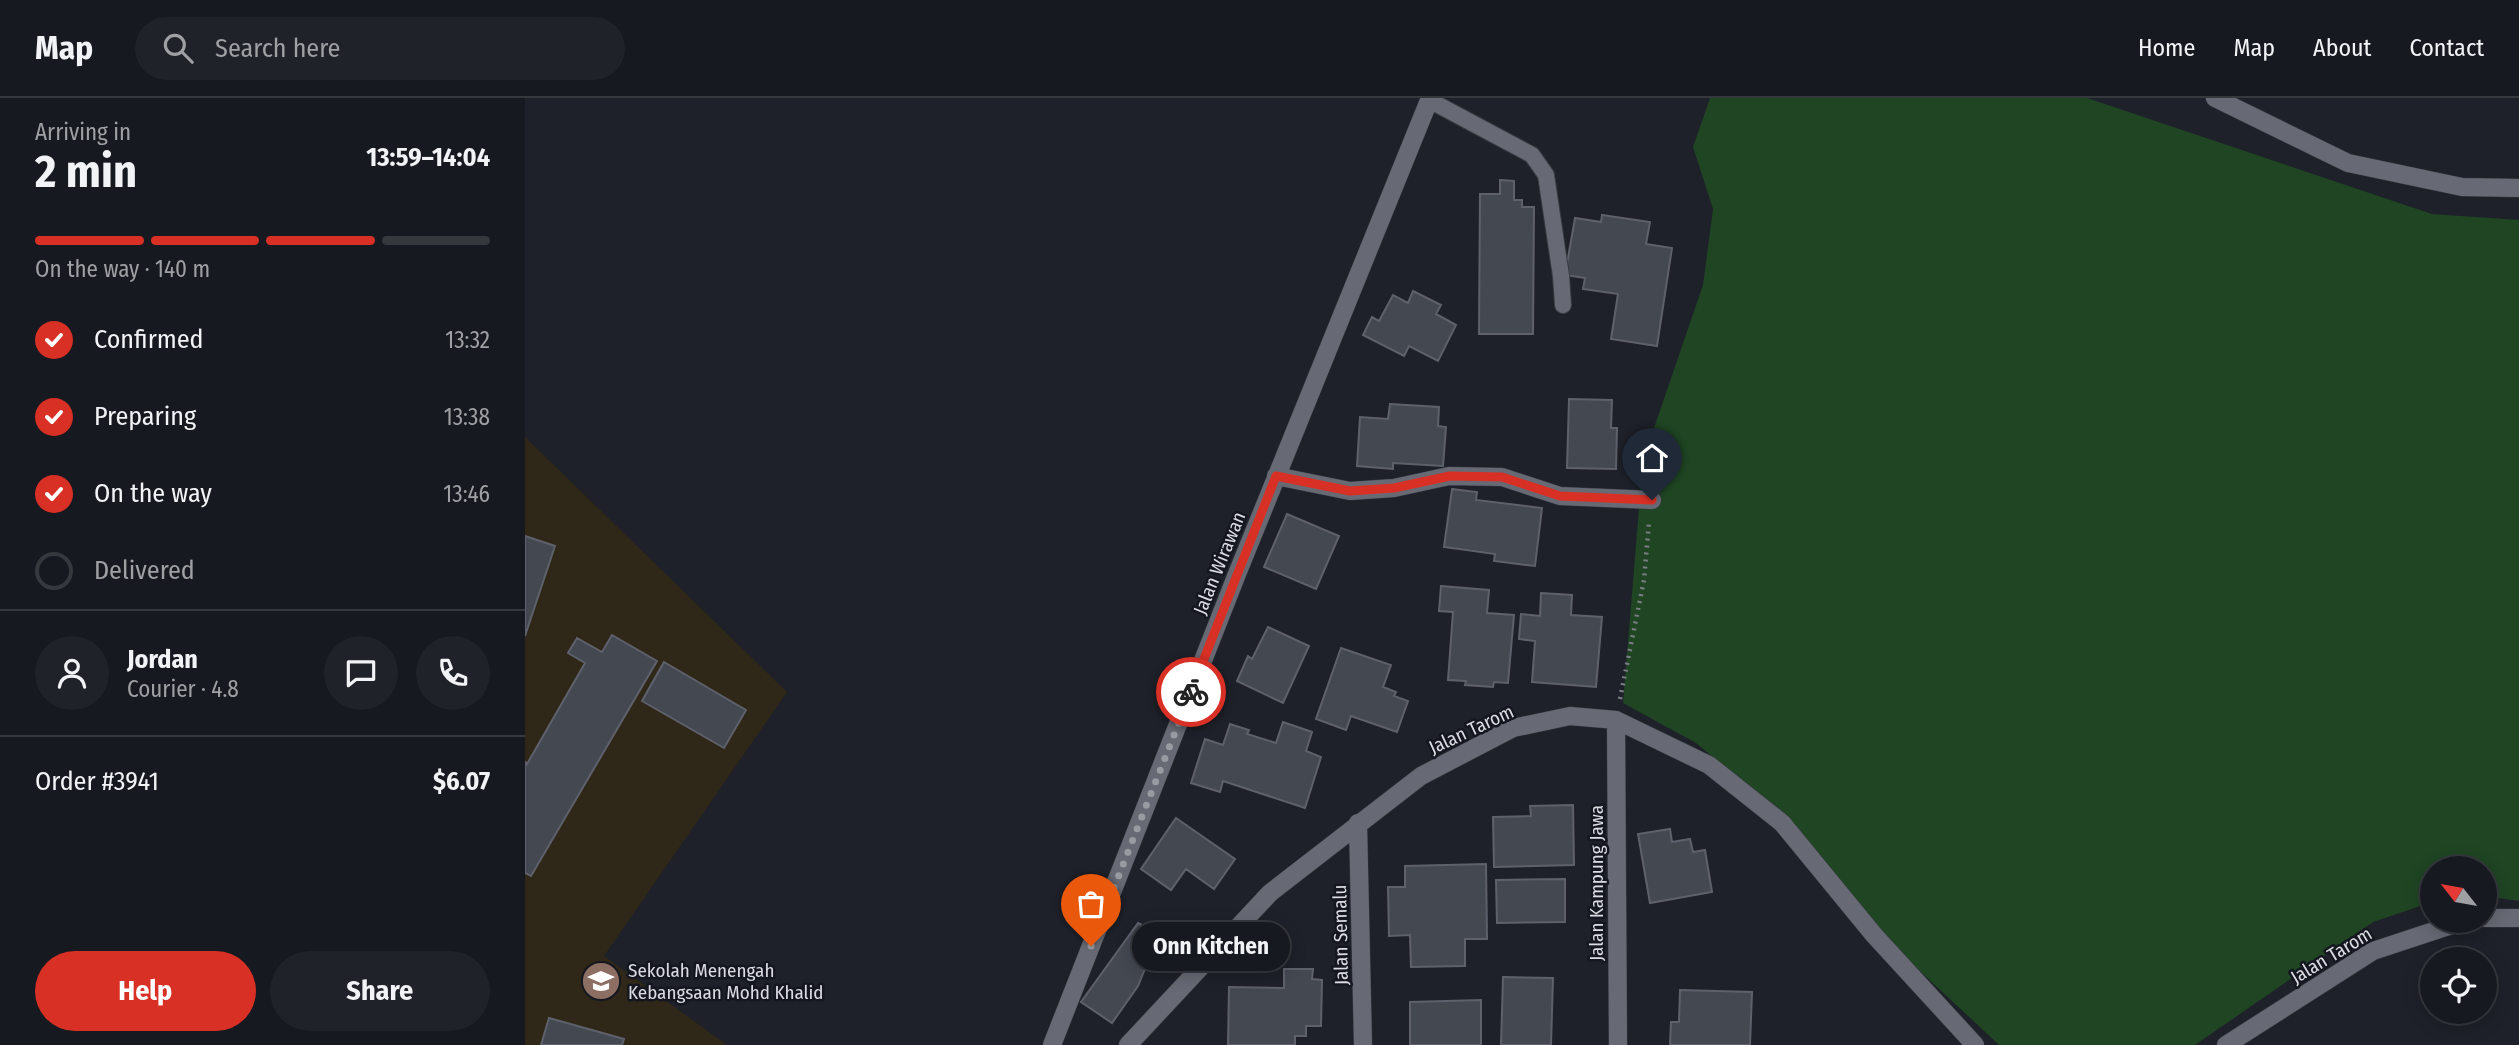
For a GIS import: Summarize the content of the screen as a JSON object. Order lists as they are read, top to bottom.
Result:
{
  "streets": {
    "street": [
      "Jalan Wirawan",
      "Jalan Tarom",
      "Jalan Kampung Jawa",
      "Jalan Semalu"
    ]
  },
  "crossings": [
    ["Jalan Tarom", "Jalan Kampung Jawa"],
    ["Jalan Tarom", "Jalan Semalu"]
  ],
  "places": {
    "other": ["Onn Kitchen"],
    "school or university": ["Sekolah Menengah Kebangsaan Mohd Khalid"]
  },
  "north": "top left",
  "page": {
    "header": "Map",
    "search": "Search here",
    "nav": [
      "Home",
      "Map",
      "About",
      "Contact"
    ],
    "heading": ["2 min", "Arriving in", "13:59–14:04"],
    "panel": [
      "Jordan",
      "Courier · 4.8",
      "Order #3941",
      "$6.07"
    ],
    "bar": "On the way · 140 m",
    "list": [
      ["Confirmed", "13:32"],
      ["Preparing", "13:38"],
      ["On the way", "13:46"],
      "Delivered"
    ],
    "bubble": "Onn Kitchen",
    "buttons": ["Help", "Share"]
  }
}
